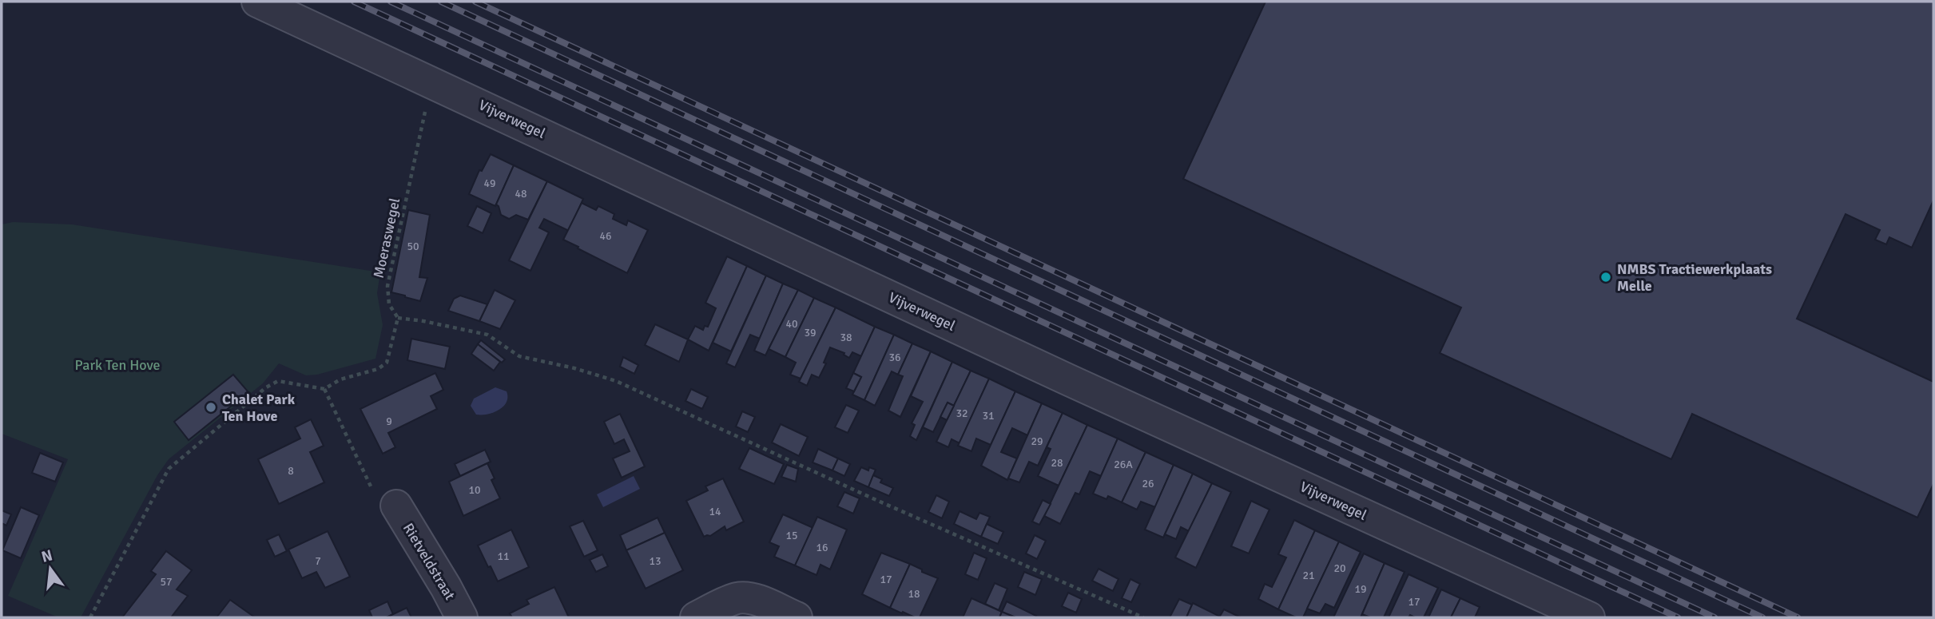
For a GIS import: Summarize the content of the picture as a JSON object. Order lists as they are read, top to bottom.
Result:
{
  "streets": {
    "street": ["Vijverwegel", "Rietveldstraat"],
    "path": ["Moeraswegel"]
  },
  "crossings": [
    ["Vijverwegel", "Moeraswegel"]
  ],
  "parks": ["Park Ten Hove"],
  "places": ["NMBS Tractiewerkplaats Melle", "Chalet Park Ten Hove"],
  "house_numbers": [
    "49",
    "48",
    "46",
    "50",
    "40",
    "39",
    "38",
    "36",
    "32",
    "31",
    "9",
    "29",
    "28",
    "26A",
    "8",
    "26",
    "10",
    "14",
    "15",
    "16",
    "11",
    "7",
    "13",
    "20",
    "21",
    "17",
    "57",
    "19",
    "18",
    "17"
  ],
  "north": "top"
}
